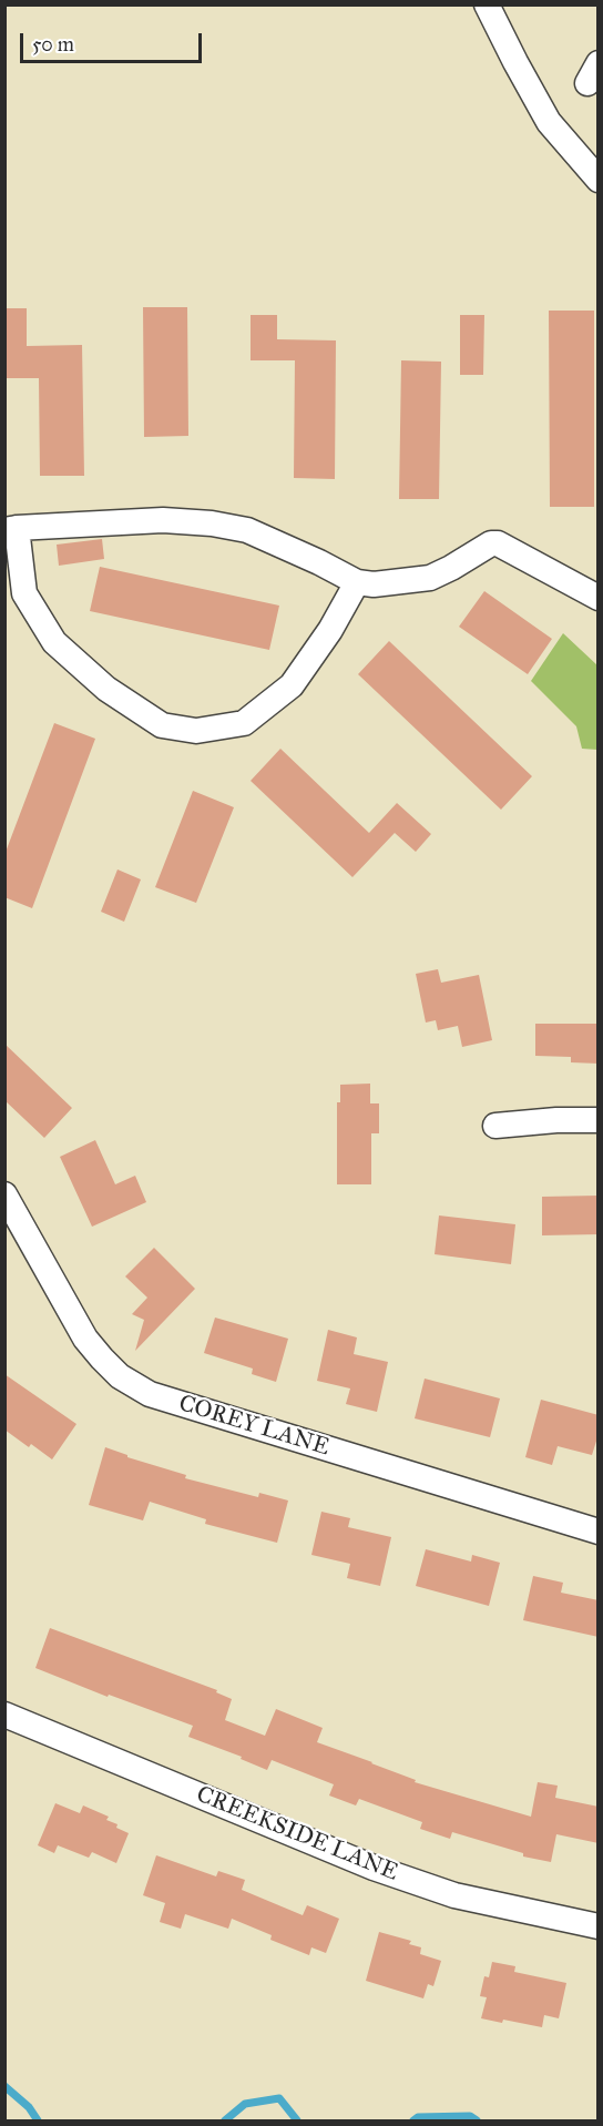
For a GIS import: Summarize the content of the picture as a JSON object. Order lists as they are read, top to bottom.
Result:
{
  "streets": {
    "street": ["COREY LANE", "CREEKSIDE LANE"]
  },
  "scale_bar": "50 m"
}
